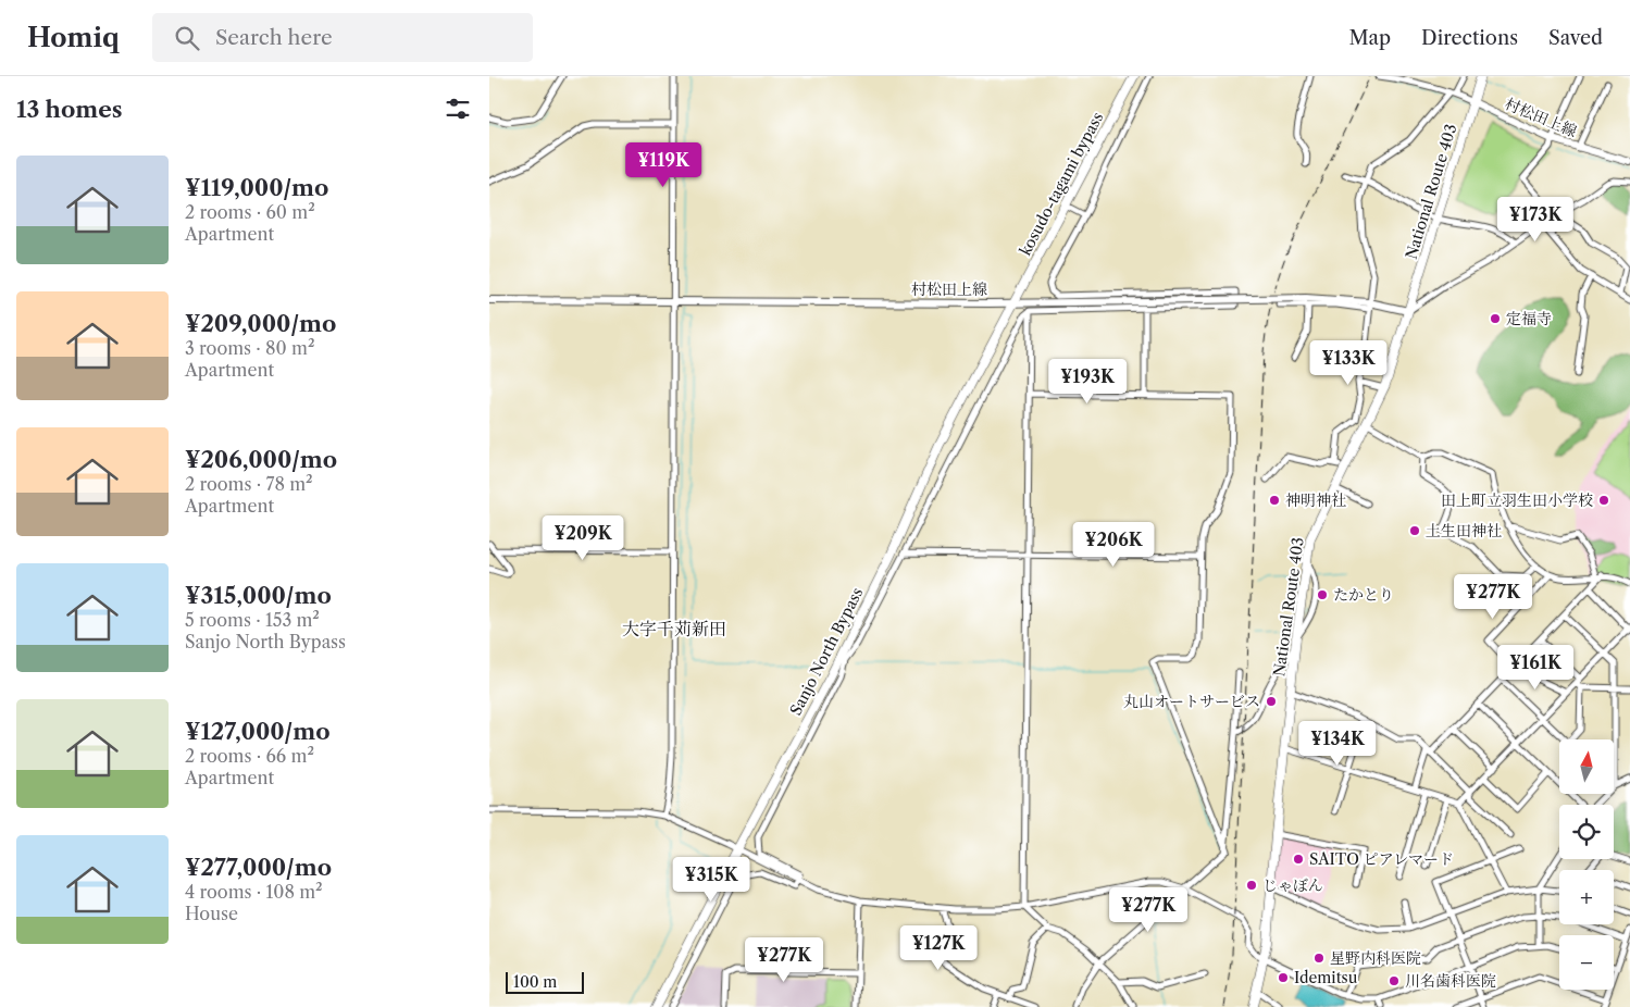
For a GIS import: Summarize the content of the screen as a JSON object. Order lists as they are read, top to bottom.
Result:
{
  "streets": {
    "highway": ["kosudo-tagami bypass", "National Route 403", "Sanjo North Bypass"],
    "main road": ["村松田上線"]
  },
  "crossings": [
    ["村松田上線", "kosudo-tagami bypass"],
    ["村松田上線", "National Route 403"],
    ["村松田上線", "Sanjo North Bypass"],
    ["kosudo-tagami bypass", "Sanjo North Bypass"]
  ],
  "districts": ["大字千苅新田"],
  "places": [
    "定福寺",
    "神明神社",
    "田上町立羽生田小学校",
    "土生田神社",
    "たかとり",
    "丸山オートサービス",
    "SAITO ピアレマード",
    "じゃぼん",
    "星野内科医院",
    "Idemitsu",
    "川名歯科医院"
  ],
  "scale_bar": "100 m",
  "north": "top",
  "page": {
    "header": "Homiq",
    "search": "Search here",
    "nav": ["Map", "Directions", "Saved"],
    "heading": "13 homes",
    "list": [
      {
        "name": "¥119,000/mo",
        "note": "2 rooms · 60 m² · Apartment"
      },
      {
        "name": "¥209,000/mo",
        "note": "3 rooms · 80 m² · Apartment"
      },
      {
        "name": "¥206,000/mo",
        "note": "2 rooms · 78 m² · Apartment"
      },
      {
        "name": "¥315,000/mo",
        "note": "5 rooms · 153 m² · Sanjo North Bypass"
      },
      {
        "name": "¥127,000/mo",
        "note": "2 rooms · 66 m² · Apartment"
      },
      {
        "name": "¥277,000/mo",
        "note": "4 rooms · 108 m² · House"
      }
    ],
    "price": [
      "¥119K",
      "¥173K",
      "¥133K",
      "¥193K",
      "¥209K",
      "¥206K",
      "¥277K",
      "¥161K",
      "¥134K",
      "¥315K",
      "¥277K",
      "¥127K",
      "¥277K"
    ],
    "map_buttons": ["+", "−"],
    "scale": "100 m"
  }
}
